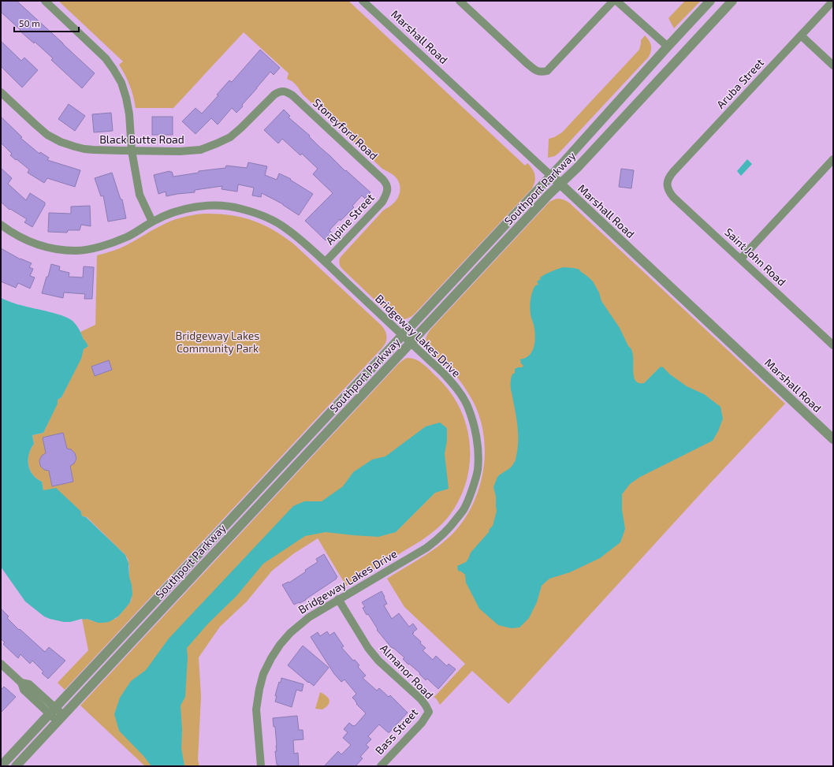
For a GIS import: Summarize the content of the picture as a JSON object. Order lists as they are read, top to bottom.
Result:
{
  "streets": {
    "street": [
      "Marshall Road",
      "Aruba Street",
      "Stoneyford Road",
      "Black Butte Road",
      "Southport Parkway",
      "Alpine Street",
      "Saint John Road",
      "Bridgeway Lakes Drive",
      "Almanor Road",
      "Bass Street"
    ]
  },
  "crossings": [
    ["Marshall Road", "Southport Parkway"],
    ["Aruba Street", "Saint John Road"],
    ["Stoneyford Road", "Black Butte Road"],
    ["Stoneyford Road", "Alpine Street"],
    ["Southport Parkway", "Bridgeway Lakes Drive"],
    ["Alpine Street", "Bridgeway Lakes Drive"],
    ["Bridgeway Lakes Drive", "Almanor Road"],
    ["Almanor Road", "Bass Street"]
  ],
  "parks": ["Bridgeway Lakes Community Park"],
  "scale_bar": "50 m"
}
